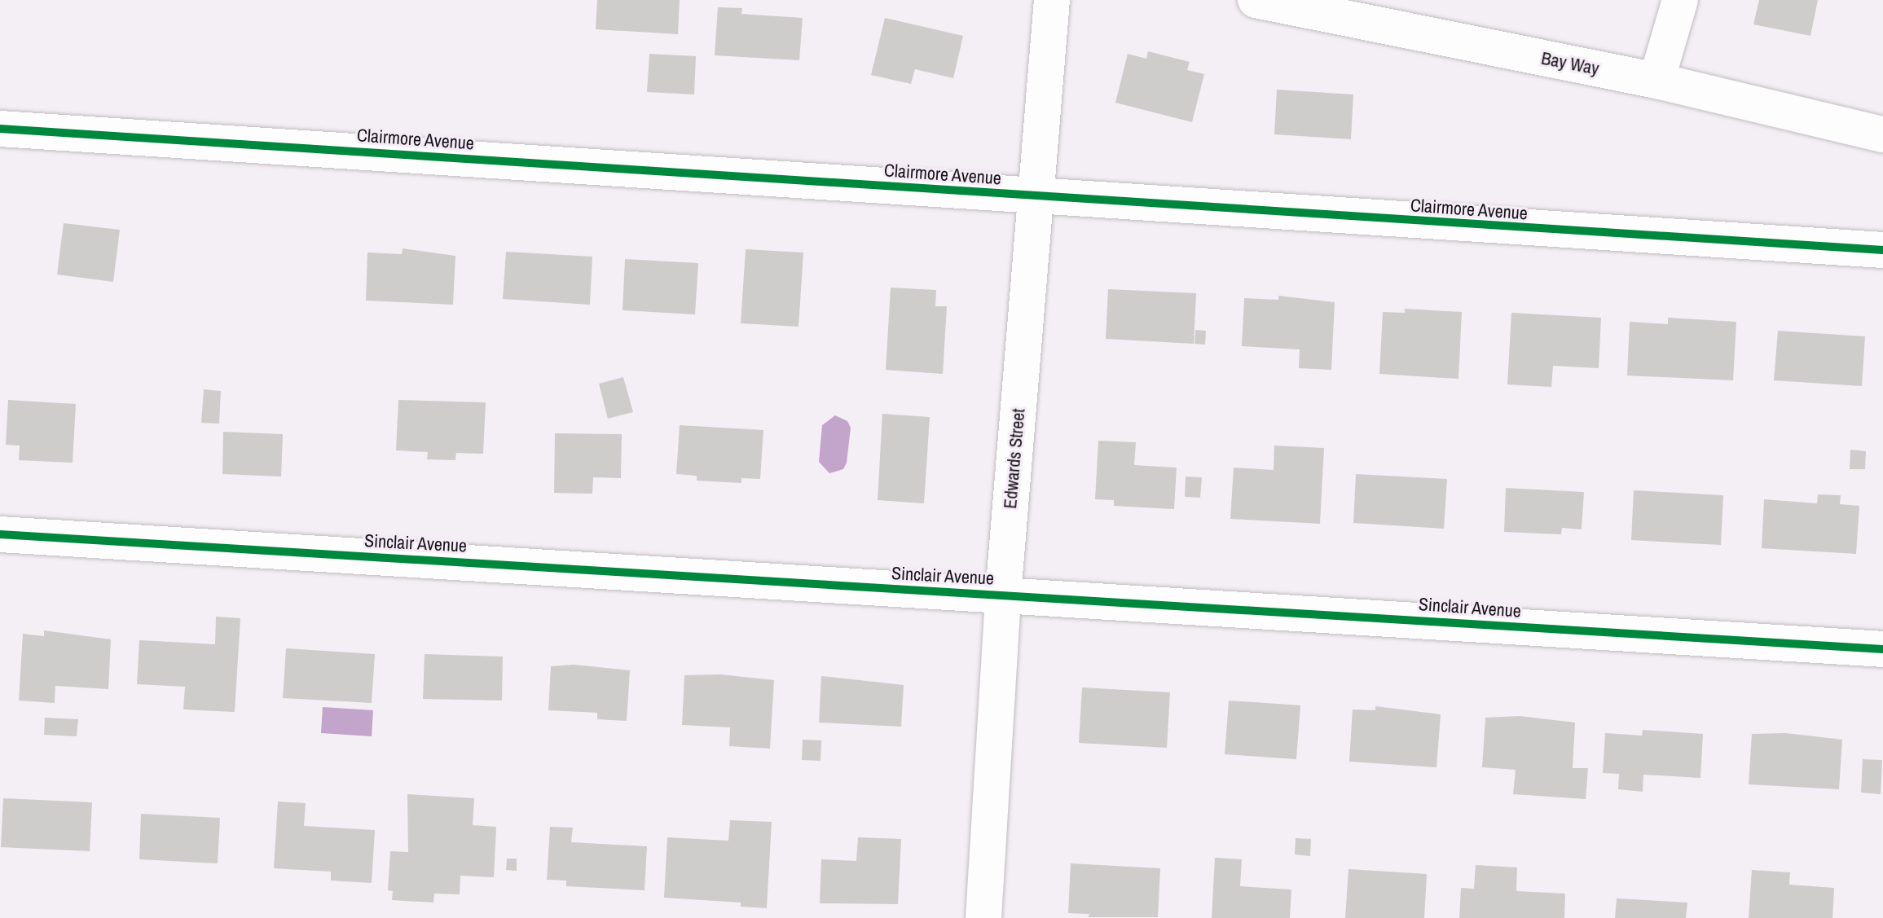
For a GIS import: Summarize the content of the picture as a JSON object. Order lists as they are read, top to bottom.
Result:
{
  "streets": {
    "street": [
      "Bay Way",
      "Clairmore Avenue",
      "Edwards Street",
      "Sinclair Avenue"
    ]
  },
  "crossings": [
    ["Clairmore Avenue", "Edwards Street"],
    ["Edwards Street", "Sinclair Avenue"]
  ]
}
